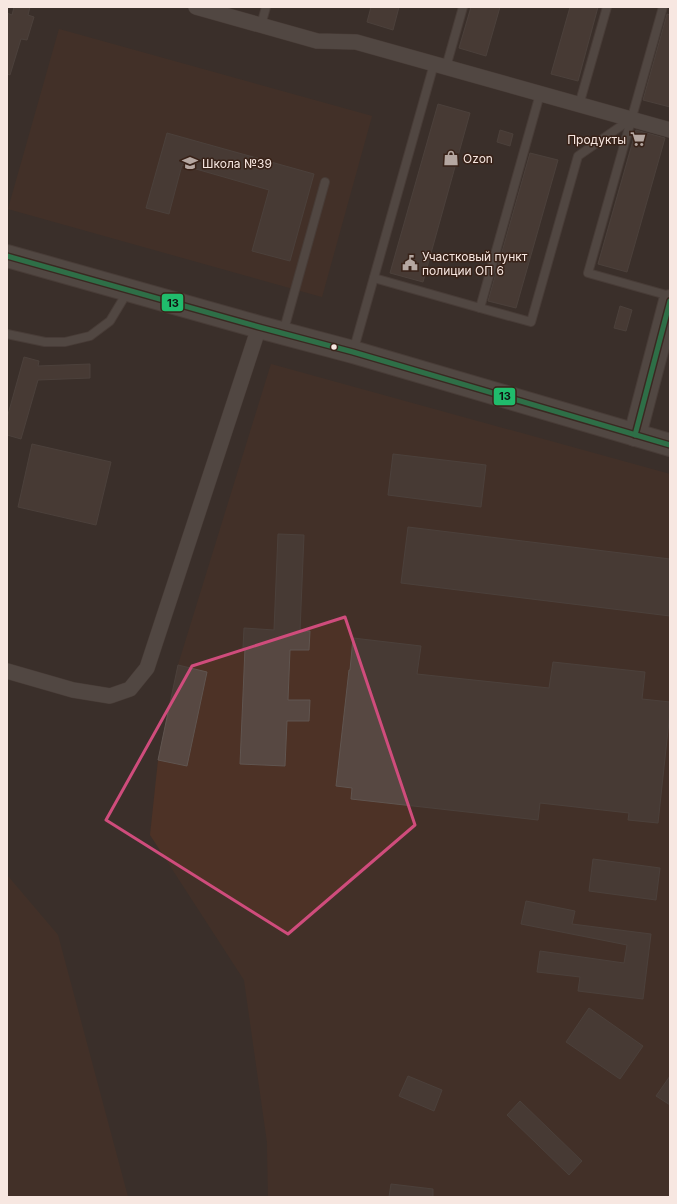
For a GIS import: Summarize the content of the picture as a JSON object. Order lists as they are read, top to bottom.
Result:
{
  "places": {
    "supermarket": ["Продукты"],
    "shop": ["Ozon"],
    "school or university": ["Школа №39"],
    "public building": ["Участковый пункт полиции ОП 6"]
  },
  "lines": ["transit line 13"]
}
